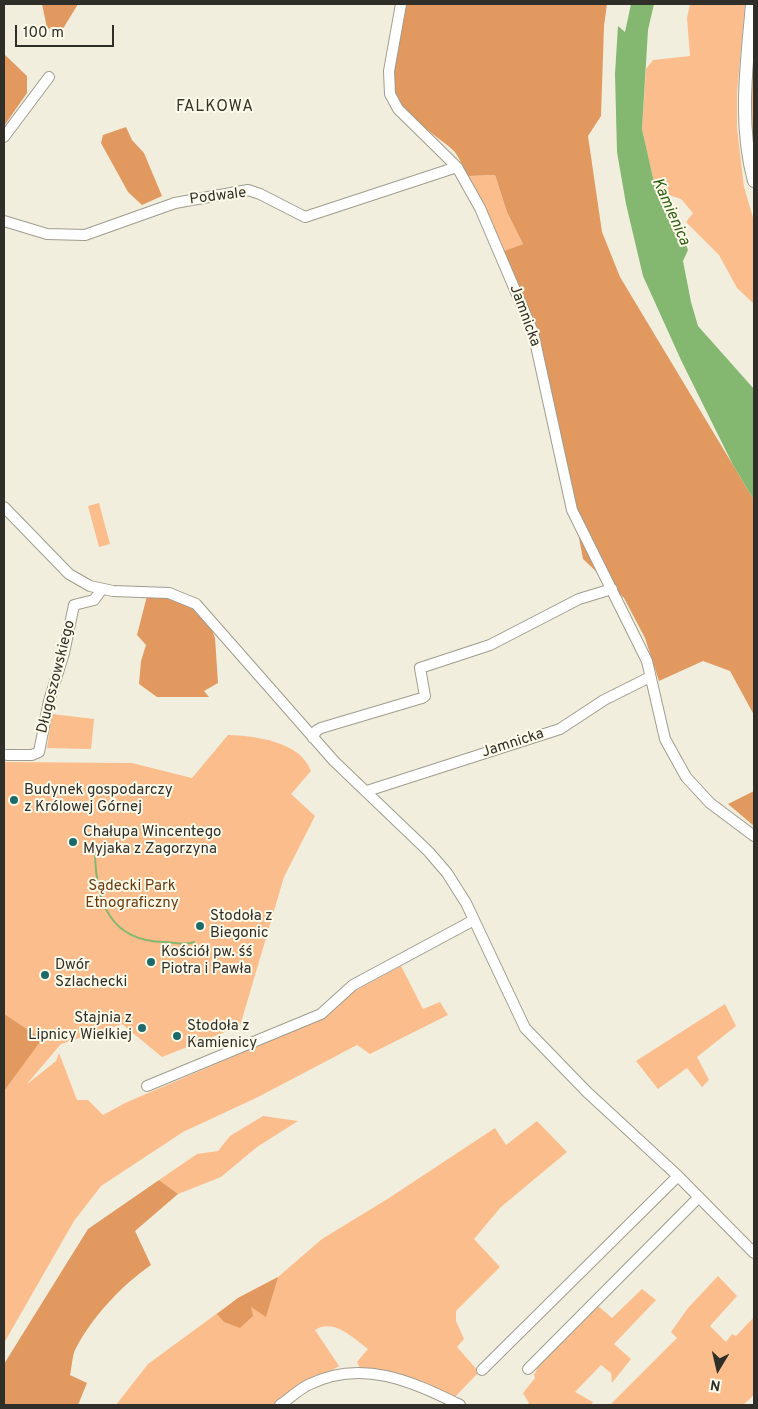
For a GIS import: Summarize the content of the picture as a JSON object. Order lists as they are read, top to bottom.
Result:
{
  "streets": {
    "street": ["Podwale", "Jamnicka", "Długoszowskiego"]
  },
  "crossings": [
    ["Podwale", "Jamnicka"]
  ],
  "districts": ["FALKOWA"],
  "water": ["Kamienica"],
  "parks": ["Sądecki Park Etnograficzny"],
  "places": [
    "Budynek gospodarczy z Królowej Górnej",
    "Chałupa Wincentego Myjaka z Zagorzyna",
    "Stodoła z Biegonic",
    "Kościół pw. śś Piotra i Pawła",
    "Dwór Szlachecki",
    "Stajnia z Lipnicy Wielkiej",
    "Stodoła z Kamienicy"
  ],
  "scale_bar": "100 m",
  "north": "bottom"
}
